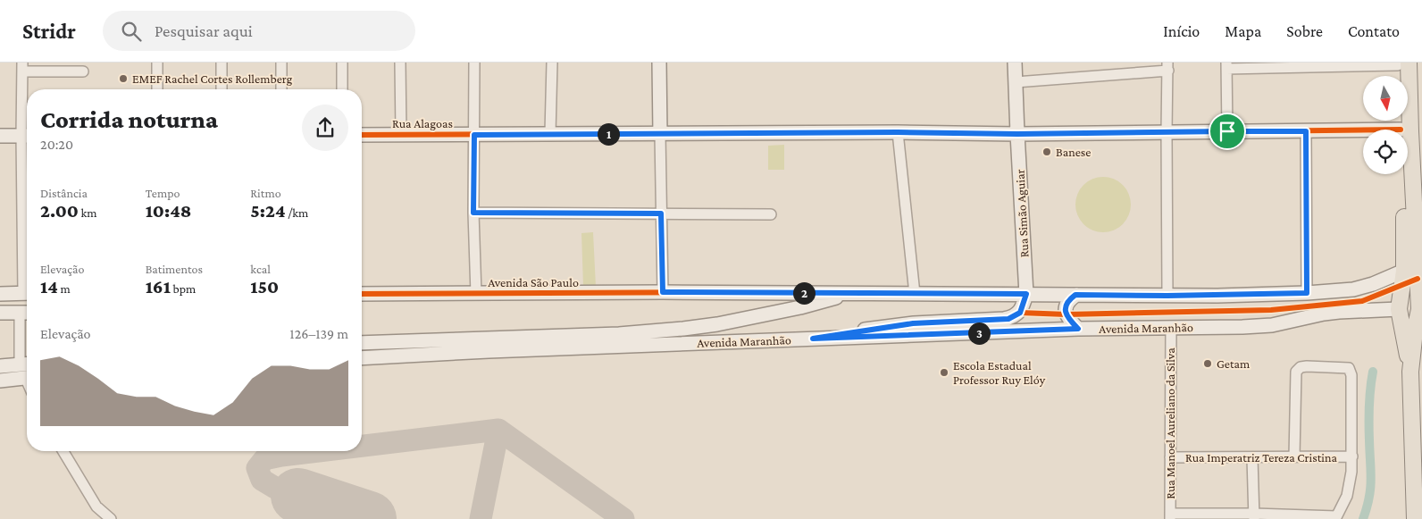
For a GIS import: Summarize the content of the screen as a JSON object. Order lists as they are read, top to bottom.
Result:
{
  "streets": {
    "main road": [
      "Rua Alagoas",
      "Rua Simão Aguiar",
      "Avenida São Paulo",
      "Avenida Maranhão"
    ],
    "street": ["Rua Manoel Aureliano da Silva", "Rua Imperatriz Tereza Cristina"]
  },
  "crossings": [
    ["Rua Alagoas", "Rua Simão Aguiar"],
    ["Rua Simão Aguiar", "Avenida São Paulo"],
    ["Avenida São Paulo", "Avenida Maranhão"],
    ["Avenida Maranhão", "Rua Manoel Aureliano da Silva"],
    ["Rua Manoel Aureliano da Silva", "Rua Imperatriz Tereza Cristina"]
  ],
  "places": [
    "EMEF Rachel Cortes Rollemberg",
    "Banese",
    "Getam",
    "Escola Estadual Professor Ruy Elóy"
  ],
  "north": "bottom",
  "page": {
    "header": "Stridr",
    "search": "Pesquisar aqui",
    "nav": [
      "Início",
      "Mapa",
      "Sobre",
      "Contato"
    ],
    "heading": ["Corrida noturna", "20:20"],
    "pins": ["1", "2", "3"],
    "stats": [
      ["Distância", "2.00 km"],
      ["Tempo", "10:48"],
      ["Ritmo", "5:24 /km"],
      ["Elevação", "14 m"],
      ["Batimentos", "161 bpm"],
      ["kcal", "150"]
    ],
    "chart": ["Elevação", "126–139 m"]
  }
}
